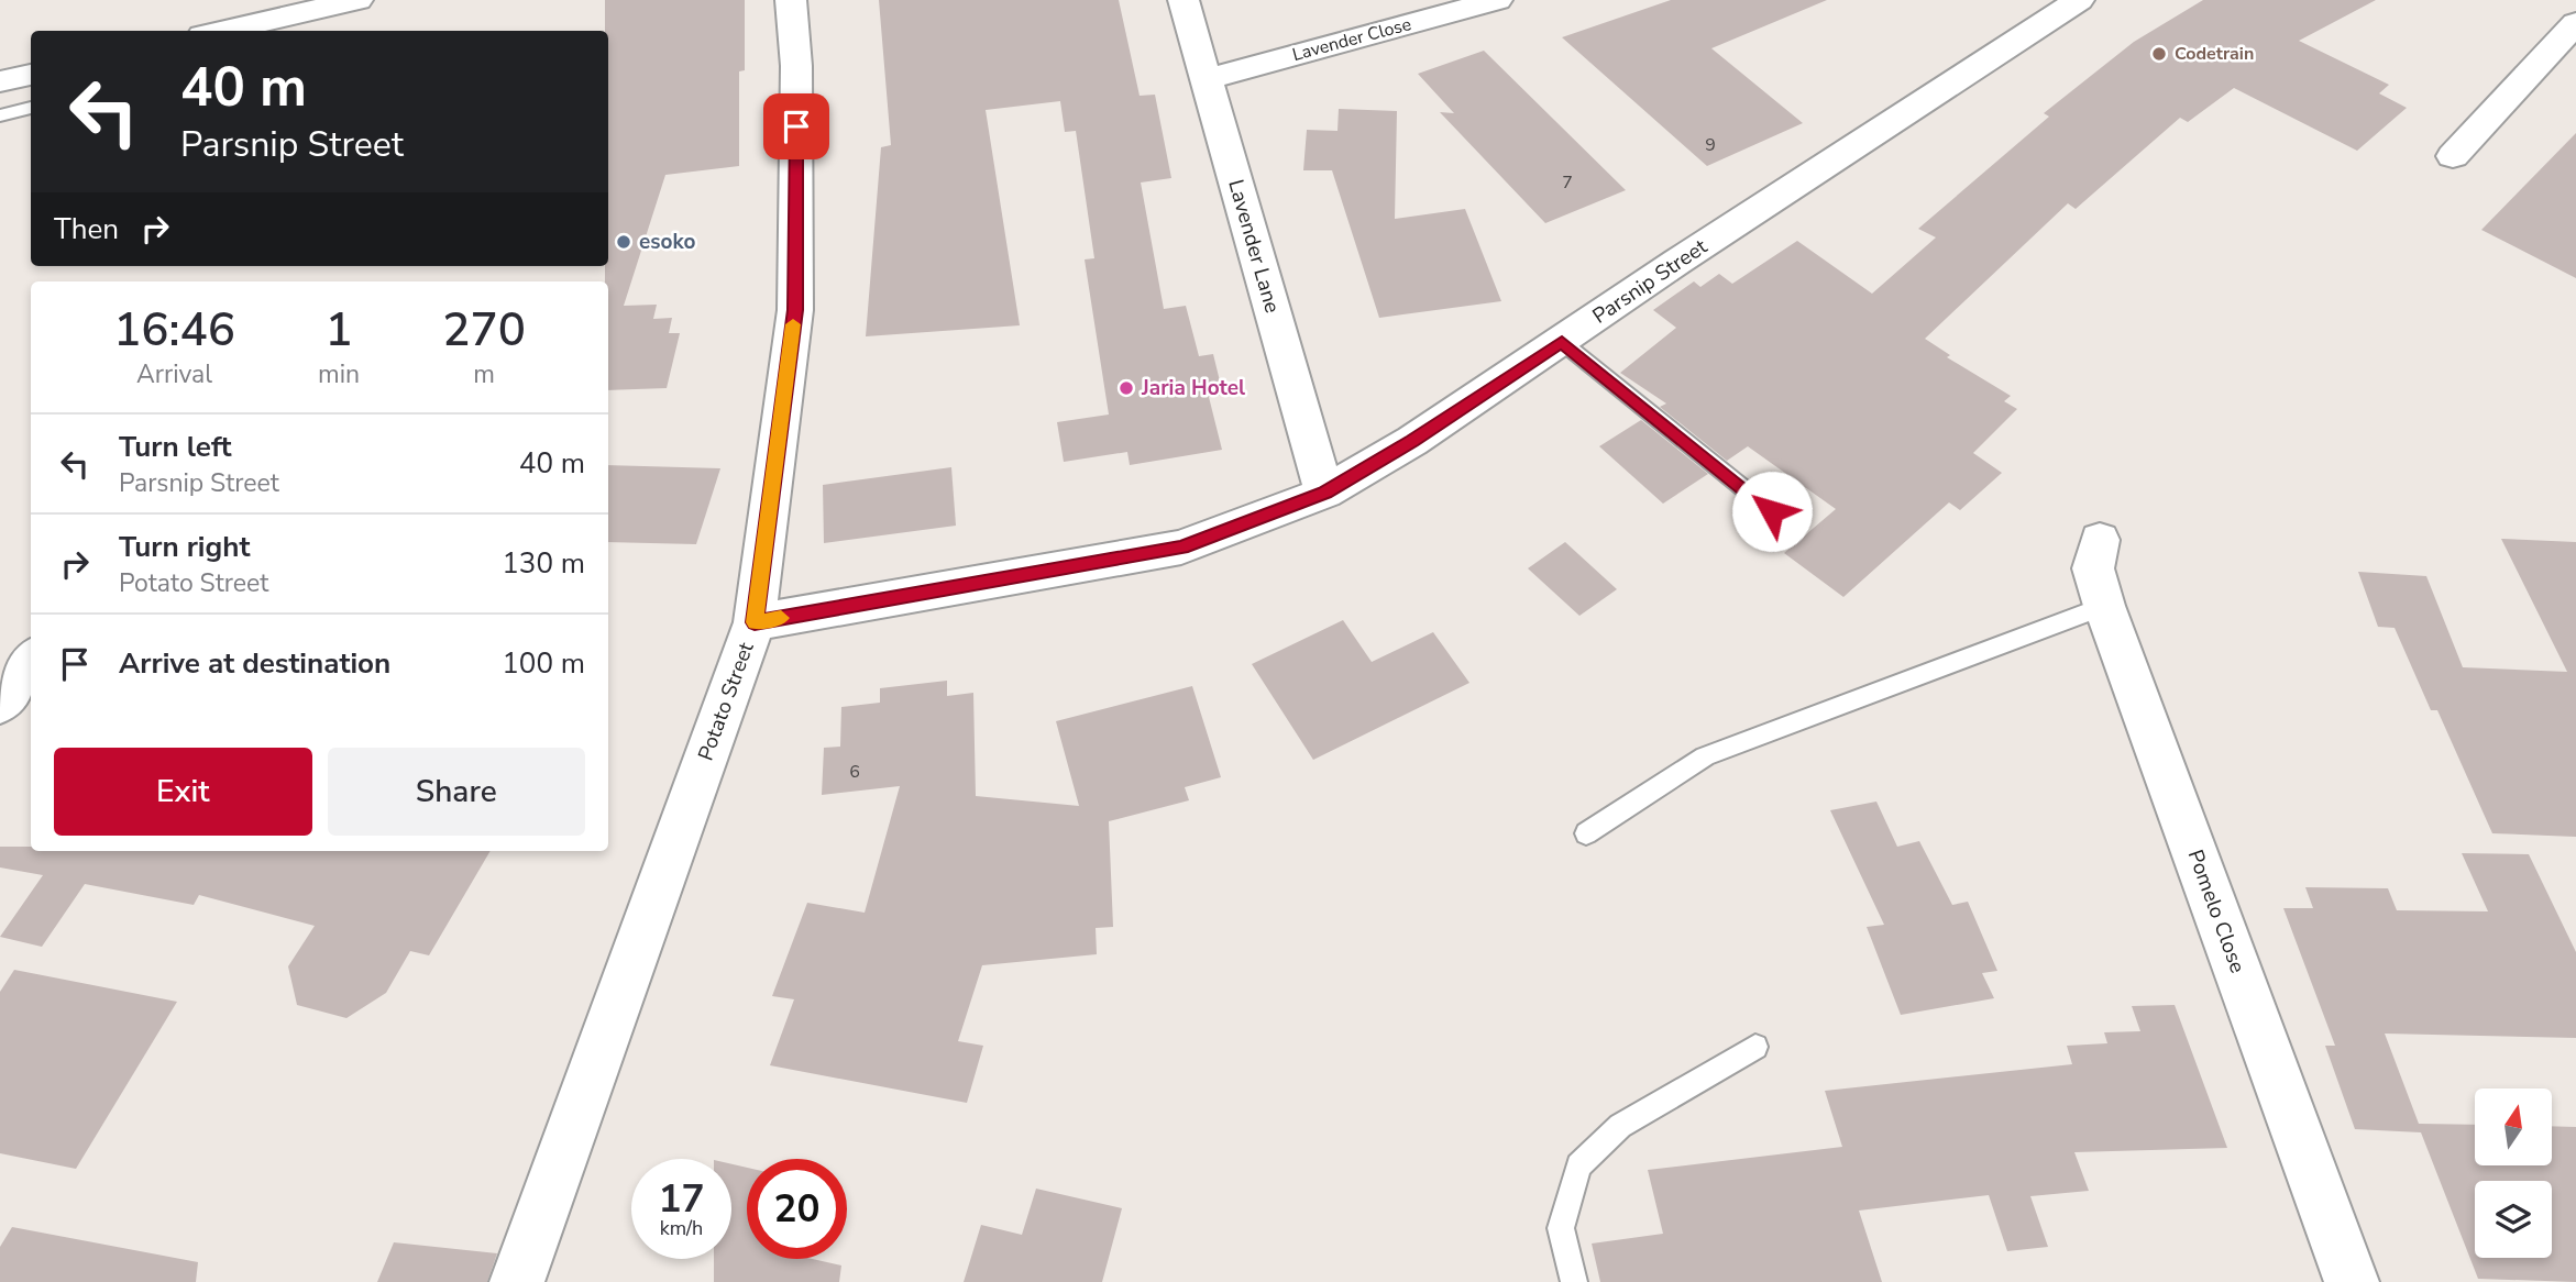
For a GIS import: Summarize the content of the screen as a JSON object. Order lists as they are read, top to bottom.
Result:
{
  "streets": {
    "street": [
      "Lavender Close",
      "Lavender Lane",
      "Parsnip Street",
      "Potato Street",
      "Pomelo Close"
    ]
  },
  "crossings": [
    ["Lavender Close", "Lavender Lane"],
    ["Lavender Lane", "Parsnip Street"],
    ["Parsnip Street", "Potato Street"]
  ],
  "places": ["Codetrain", "esoko", "Jaria Hotel"],
  "house_numbers": ["9", "7", "6"],
  "north": "top",
  "page": {
    "turn": ["40 m", "Parsnip Street"],
    "then": "Then",
    "eta": [
      "16:46",
      "Arrival",
      "1",
      "min",
      "270",
      "m"
    ],
    "list": [
      {
        "name": "Turn left",
        "note": "Parsnip Street",
        "value": "40 m"
      },
      {
        "name": "Turn right",
        "note": "Potato Street",
        "value": "130 m"
      },
      {
        "name": "Arrive at destination",
        "value": "100 m"
      }
    ],
    "buttons": ["Exit", "Share"],
    "speed": "17 km/h",
    "limit": "20"
  }
}
